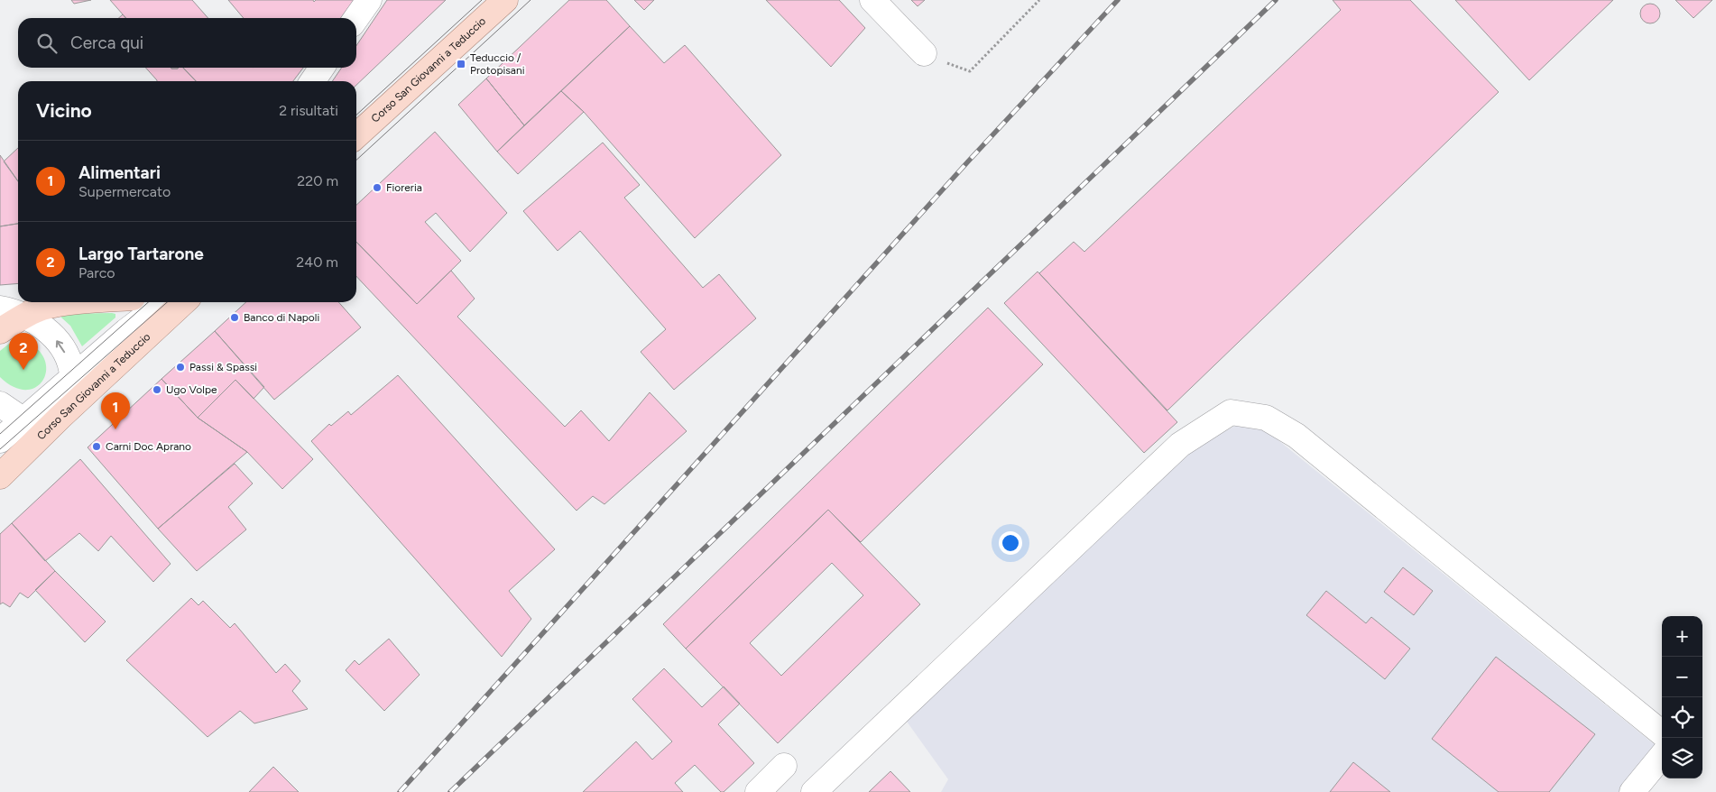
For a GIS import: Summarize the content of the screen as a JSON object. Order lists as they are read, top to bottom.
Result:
{
  "streets": {
    "main road": ["Corso San Giovanni a Teduccio"]
  },
  "places": {
    "transit": ["Teduccio / Protopisani"],
    "other": [
      "Fioreria",
      "Banco di Napoli",
      "Passi & Spassi",
      "Ugo Volpe",
      "Carni Doc Aprano"
    ]
  },
  "page": {
    "search": "Cerca qui",
    "heading": ["Vicino", "2 risultati"],
    "list": [
      {
        "mark": "1",
        "name": "Alimentari",
        "note": "Supermercato",
        "value": "220 m"
      },
      {
        "mark": "2",
        "name": "Largo Tartarone",
        "note": "Parco",
        "value": "240 m"
      }
    ],
    "pins": ["2", "1"],
    "map_buttons": ["+", "−"]
  }
}
